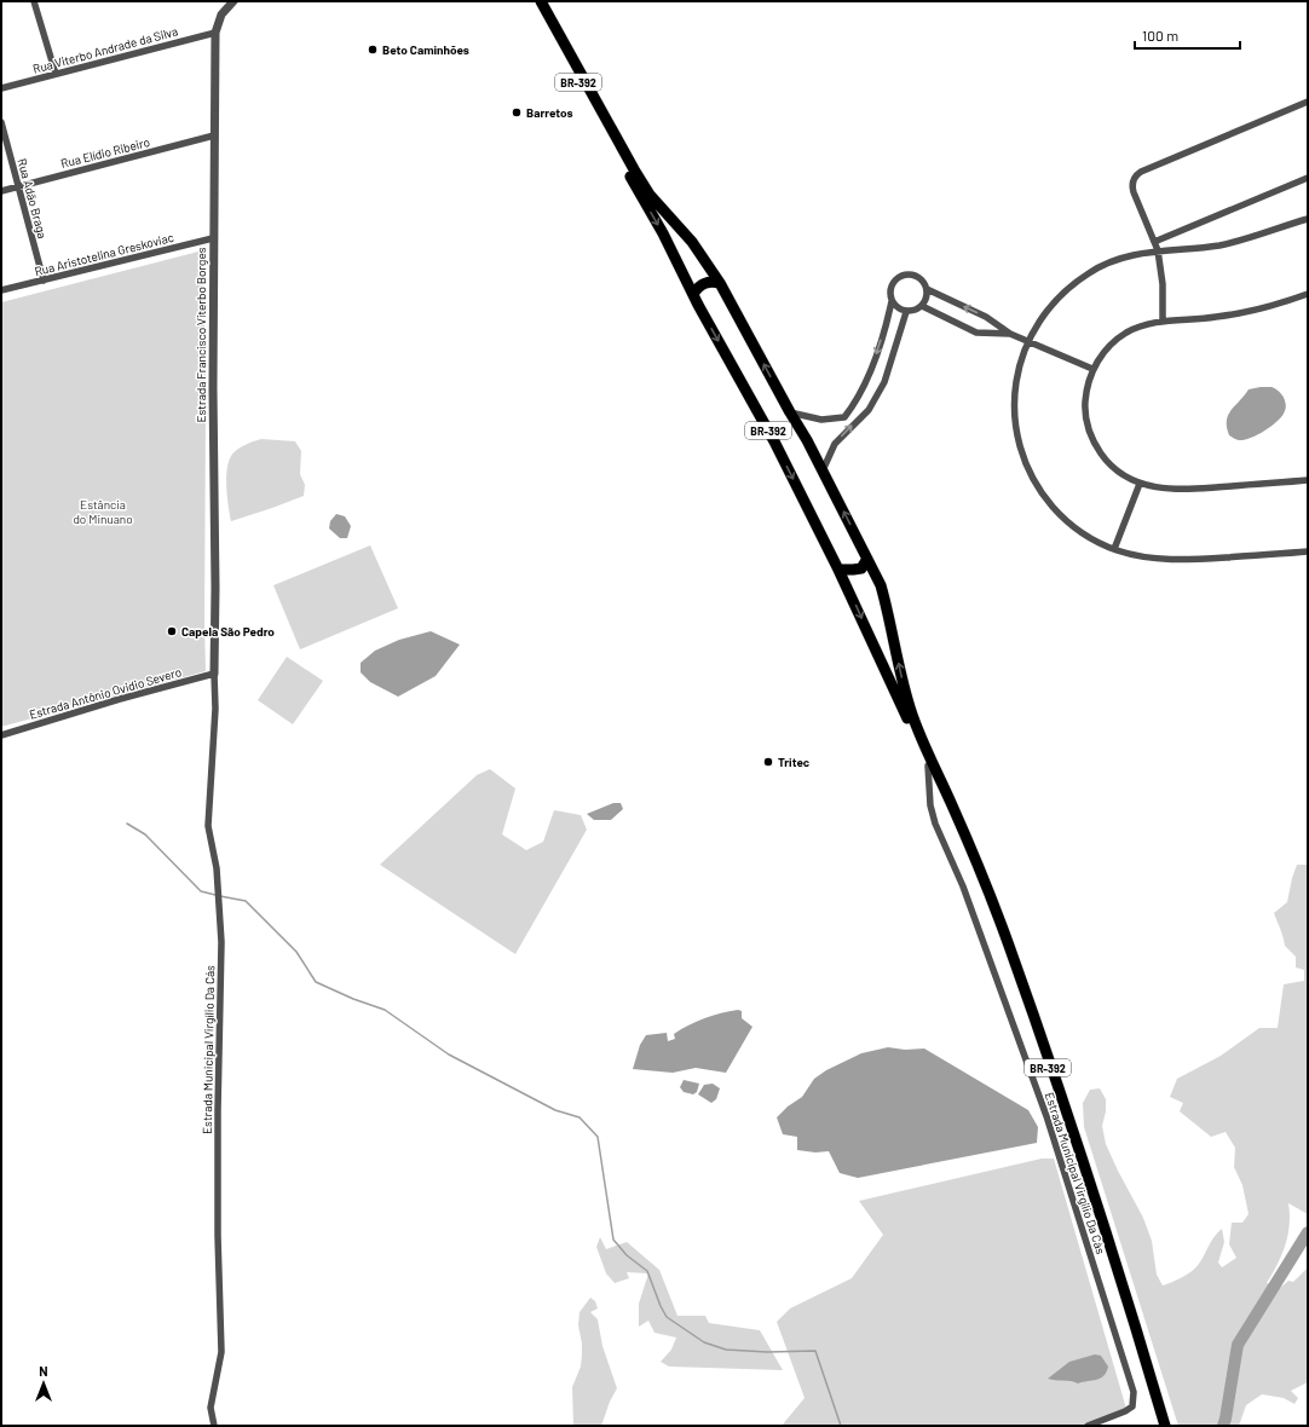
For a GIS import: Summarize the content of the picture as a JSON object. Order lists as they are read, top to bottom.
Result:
{
  "streets": {
    "highway": ["BR-392"],
    "street": [
      "Rua Viterbo Andrade da Silva",
      "Rua Elídio Ribeiro",
      "Rua Adão Braga",
      "Rua Aristotelina Greskoviac",
      "Estrada Francisco Viterbo Borges",
      "Estrada Antônio Ovidio Severo",
      "Estrada Municipal Virgílio Da Cás"
    ]
  },
  "crossings": [
    ["Rua Viterbo Andrade da Silva", "Estrada Francisco Viterbo Borges"],
    ["BR-392", "Estrada Municipal Virgílio Da Cás"],
    ["Rua Elídio Ribeiro", "Rua Adão Braga"],
    ["Rua Elídio Ribeiro", "Estrada Francisco Viterbo Borges"],
    ["Rua Adão Braga", "Rua Aristotelina Greskoviac"],
    ["Rua Aristotelina Greskoviac", "Estrada Francisco Viterbo Borges"],
    ["Estrada Francisco Viterbo Borges", "Estrada Antônio Ovidio Severo"],
    ["Estrada Francisco Viterbo Borges", "Estrada Municipal Virgílio Da Cás"],
    ["Estrada Antônio Ovidio Severo", "Estrada Municipal Virgílio Da Cás"]
  ],
  "parks": ["Estância do Minuano"],
  "places": [
    "Beto Caminhões",
    "Barretos",
    "Capela São Pedro",
    "Tritec"
  ],
  "scale_bar": "100 m",
  "north": "top"
}
